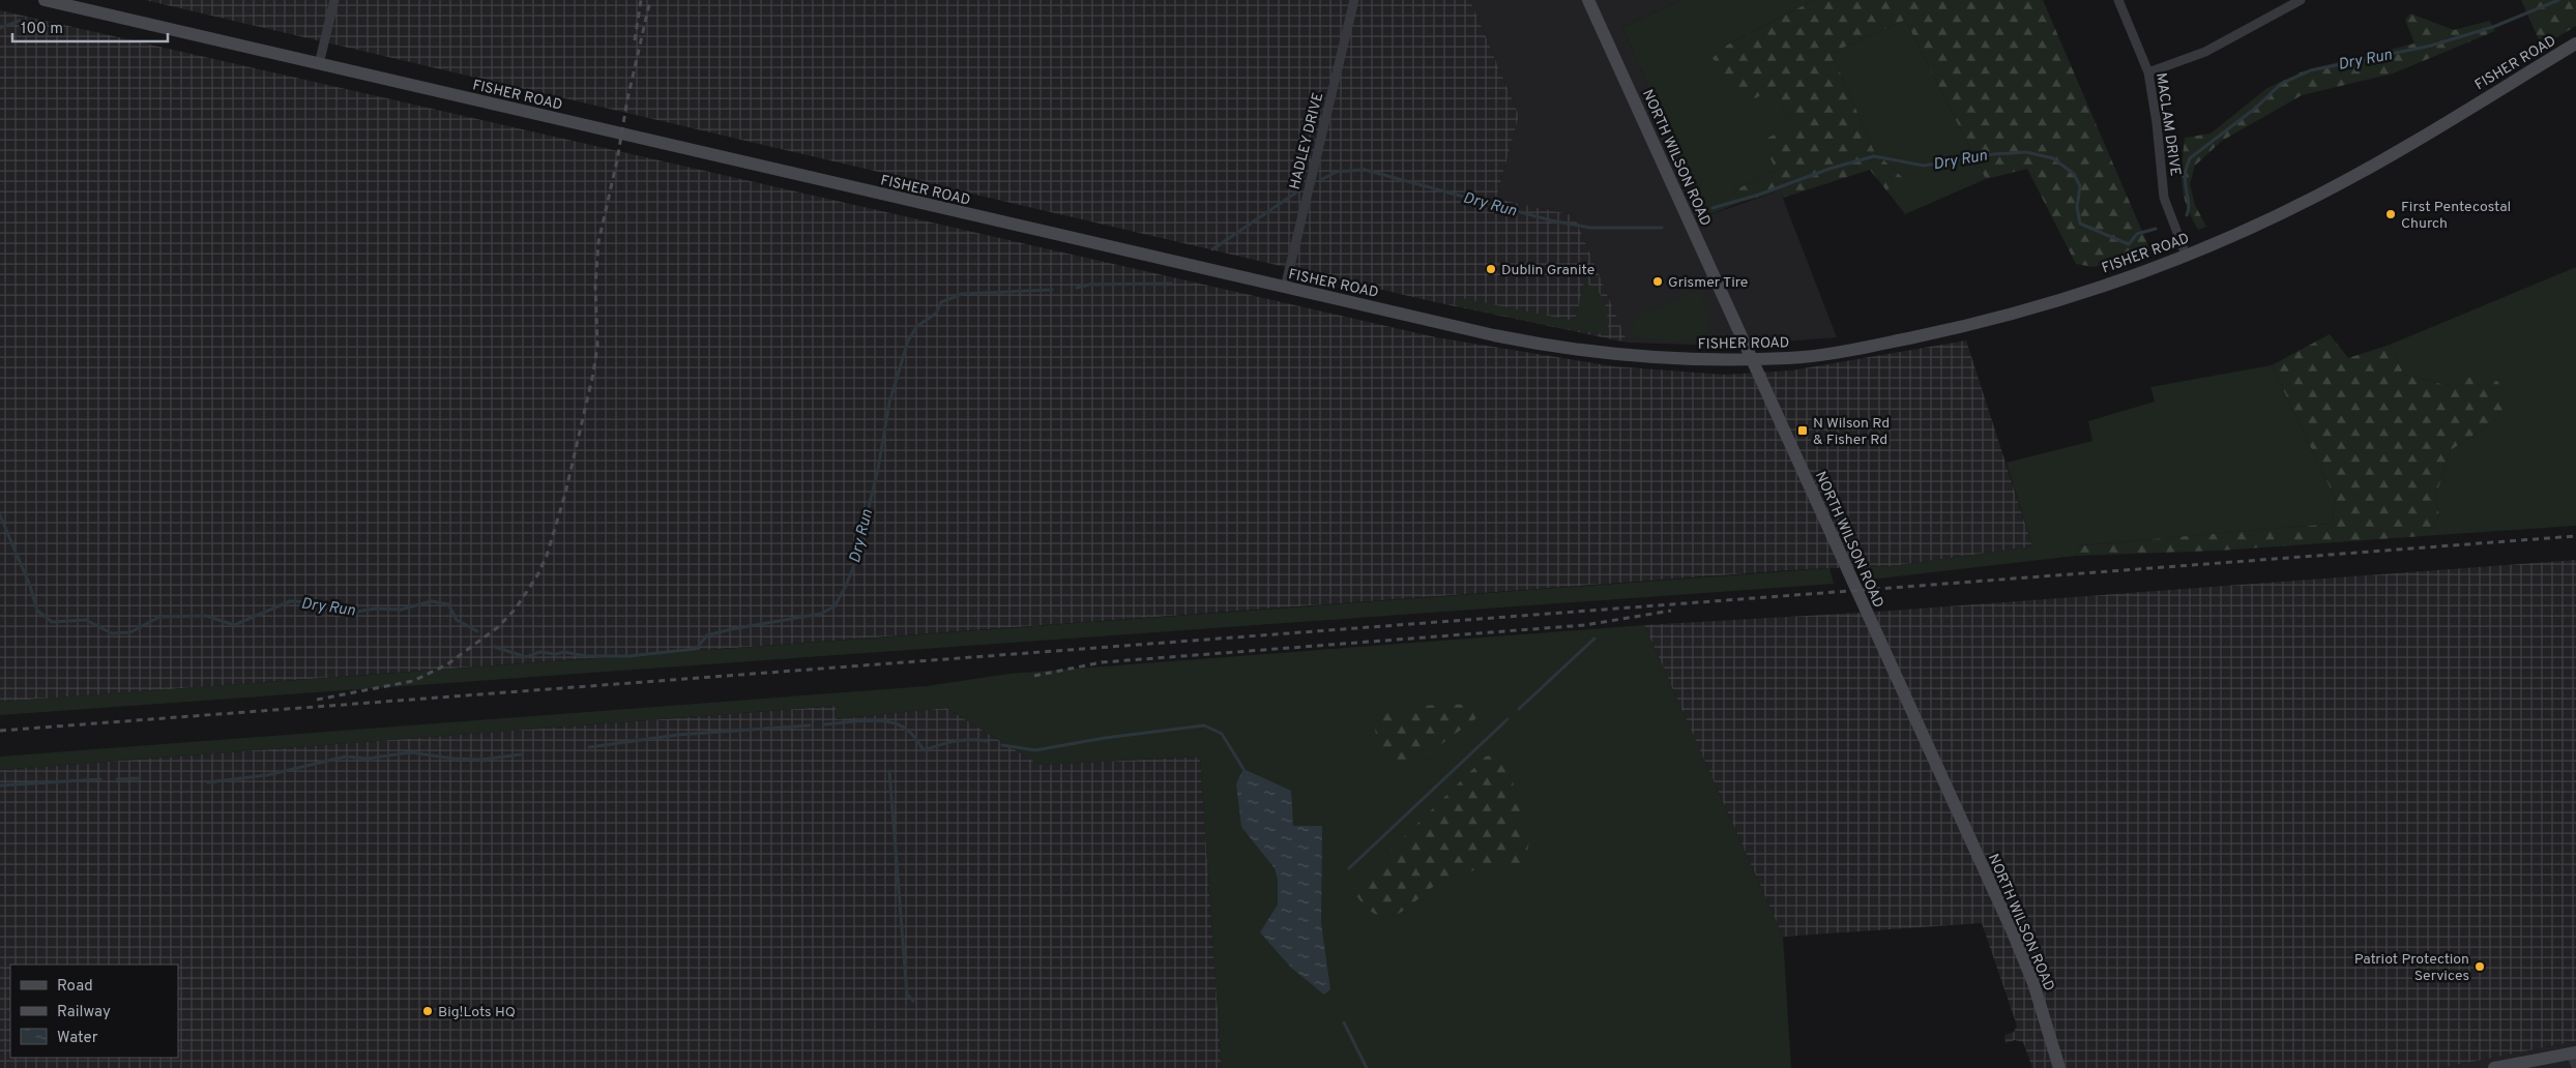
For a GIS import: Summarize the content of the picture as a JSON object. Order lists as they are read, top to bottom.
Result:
{
  "streets": {
    "main road": ["FISHER ROAD", "NORTH WILSON ROAD"],
    "street": ["MACLAM DRIVE", "HADLEY DRIVE"]
  },
  "crossings": [
    ["FISHER ROAD", "MACLAM DRIVE"],
    ["FISHER ROAD", "HADLEY DRIVE"],
    ["FISHER ROAD", "NORTH WILSON ROAD"]
  ],
  "water": ["Dry Run"],
  "places": {
    "other": [
      "First Pentecostal Church",
      "Dublin Granite",
      "Grismer Tire",
      "Patriot Protection Services",
      "Big!Lots HQ"
    ],
    "transit": ["N Wilson Rd & Fisher Rd"]
  },
  "legend": ["Road", "Railway", "Water"],
  "scale_bar": "100 m"
}
